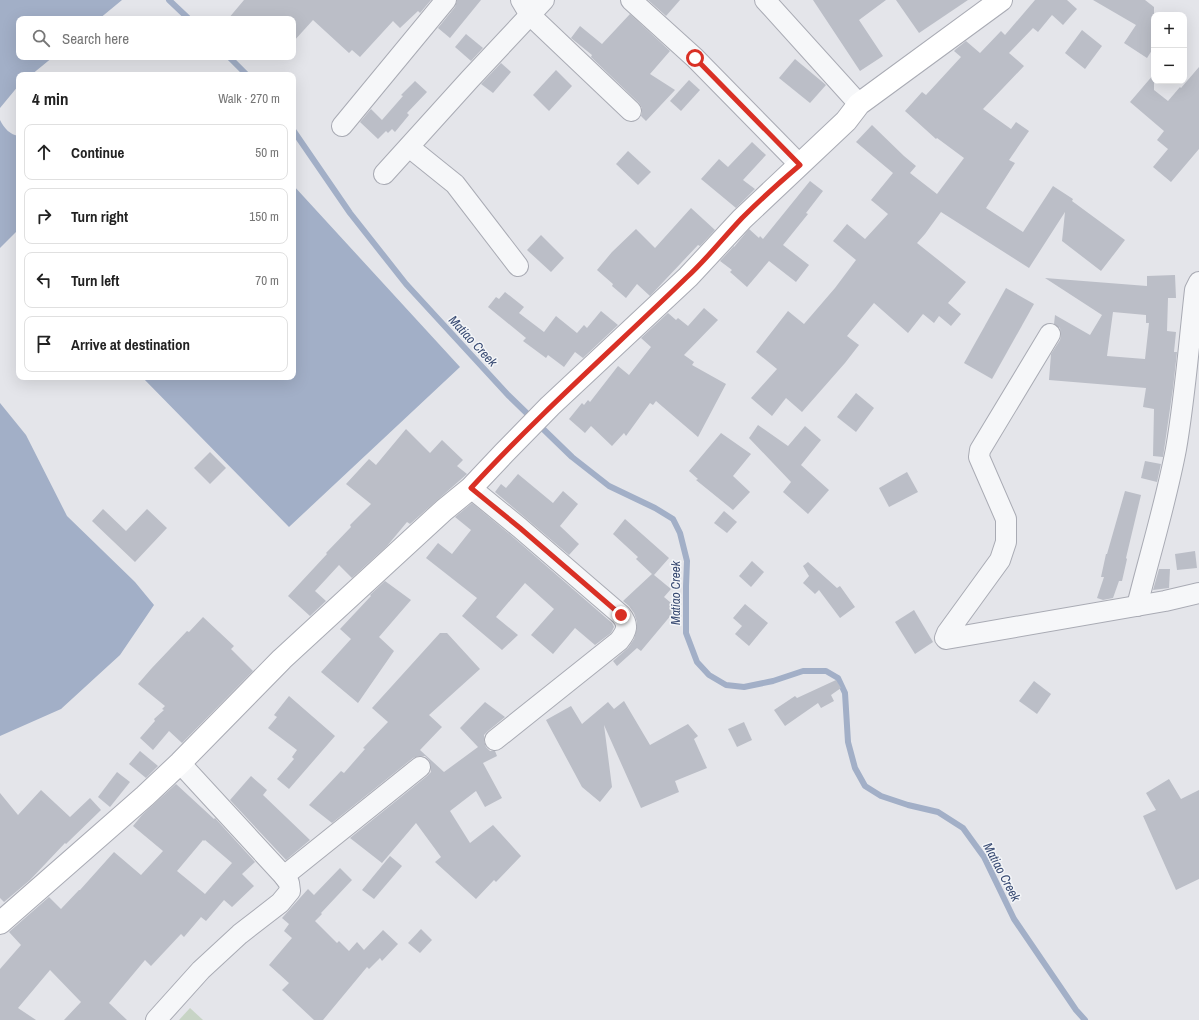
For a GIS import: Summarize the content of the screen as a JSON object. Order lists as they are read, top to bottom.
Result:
{
  "water": ["Matiao Creek"],
  "page": {
    "map_buttons": ["+", "−"],
    "search": "Search here",
    "heading": ["4 min", "Walk · 270 m"],
    "list": [
      ["Continue", "50 m"],
      ["Turn right", "150 m"],
      ["Turn left", "70 m"],
      "Arrive at destination"
    ]
  }
}
